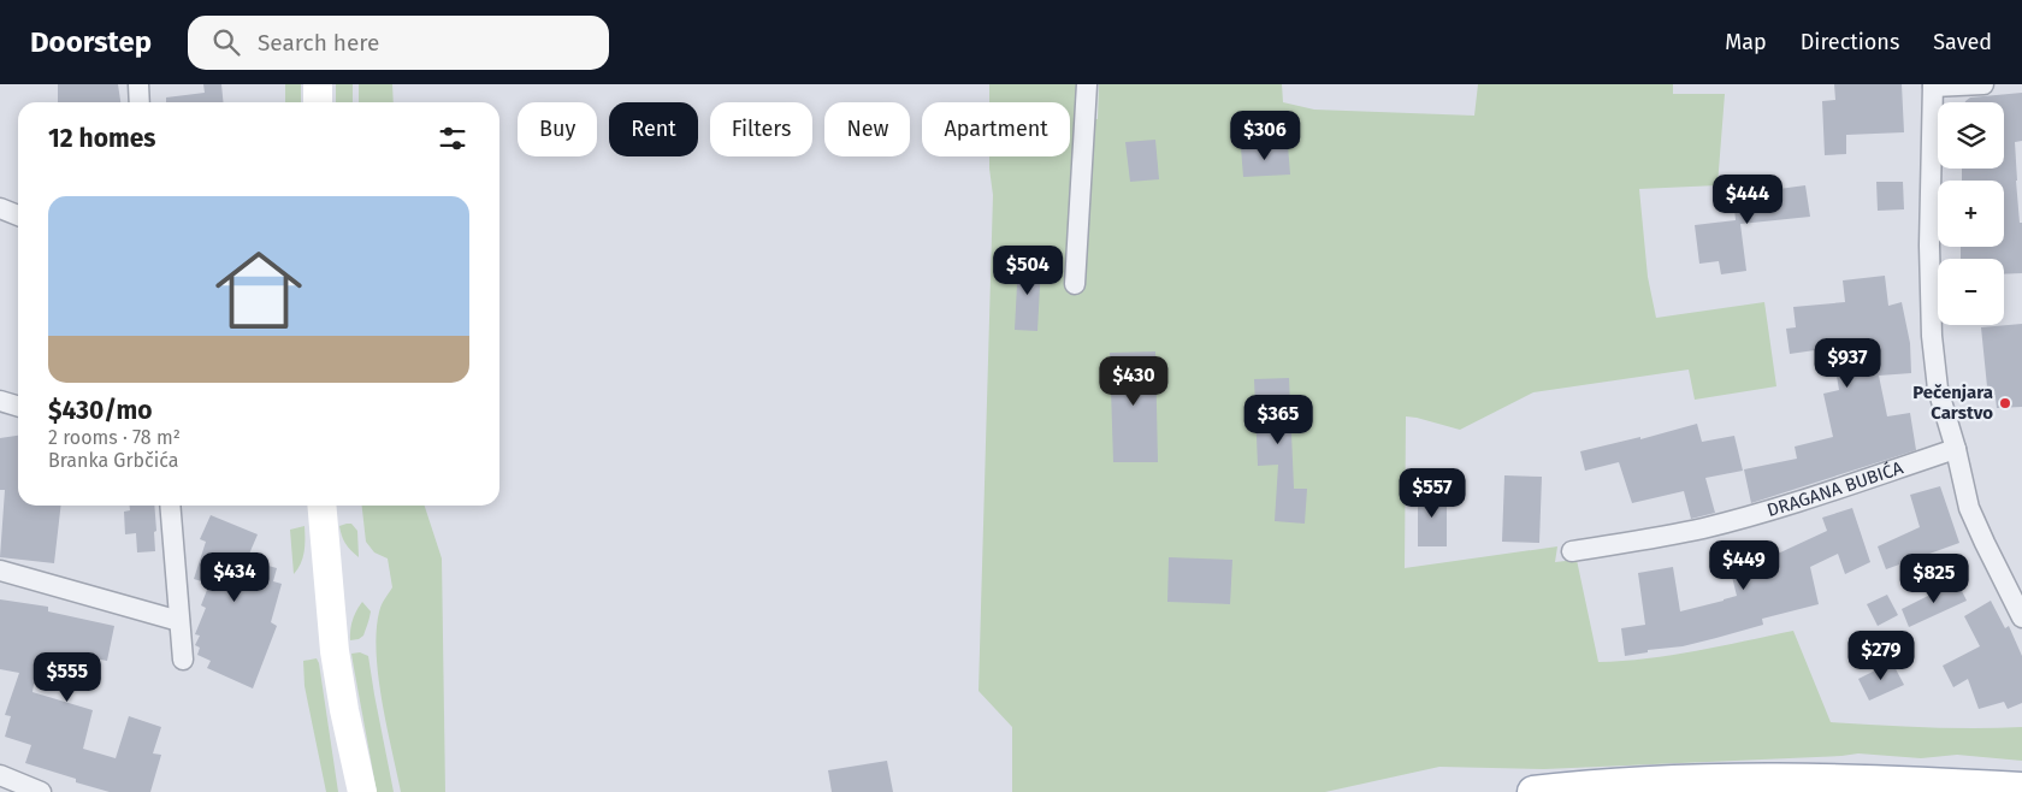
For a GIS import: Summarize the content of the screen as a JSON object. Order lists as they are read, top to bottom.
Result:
{
  "streets": {
    "street": ["DRAGANA BUBIĆA"]
  },
  "places": ["Pečenjara Carstvo"],
  "page": {
    "header": "Doorstep",
    "search": "Search here",
    "nav": ["Map", "Directions", "Saved"],
    "map_buttons": ["+", "−"],
    "chip": [
      "Buy",
      "Rent",
      "Filters",
      "New",
      "Apartment"
    ],
    "heading": "12 homes",
    "price": [
      "$306",
      "$444",
      "$504",
      "$937",
      "$430",
      "$365",
      "$557",
      "$449",
      "$434",
      "$825",
      "$279",
      "$555"
    ],
    "list": [
      {
        "name": "$430/mo",
        "note": "2 rooms · 78 m² · Branka Grbčića"
      }
    ]
  }
}
